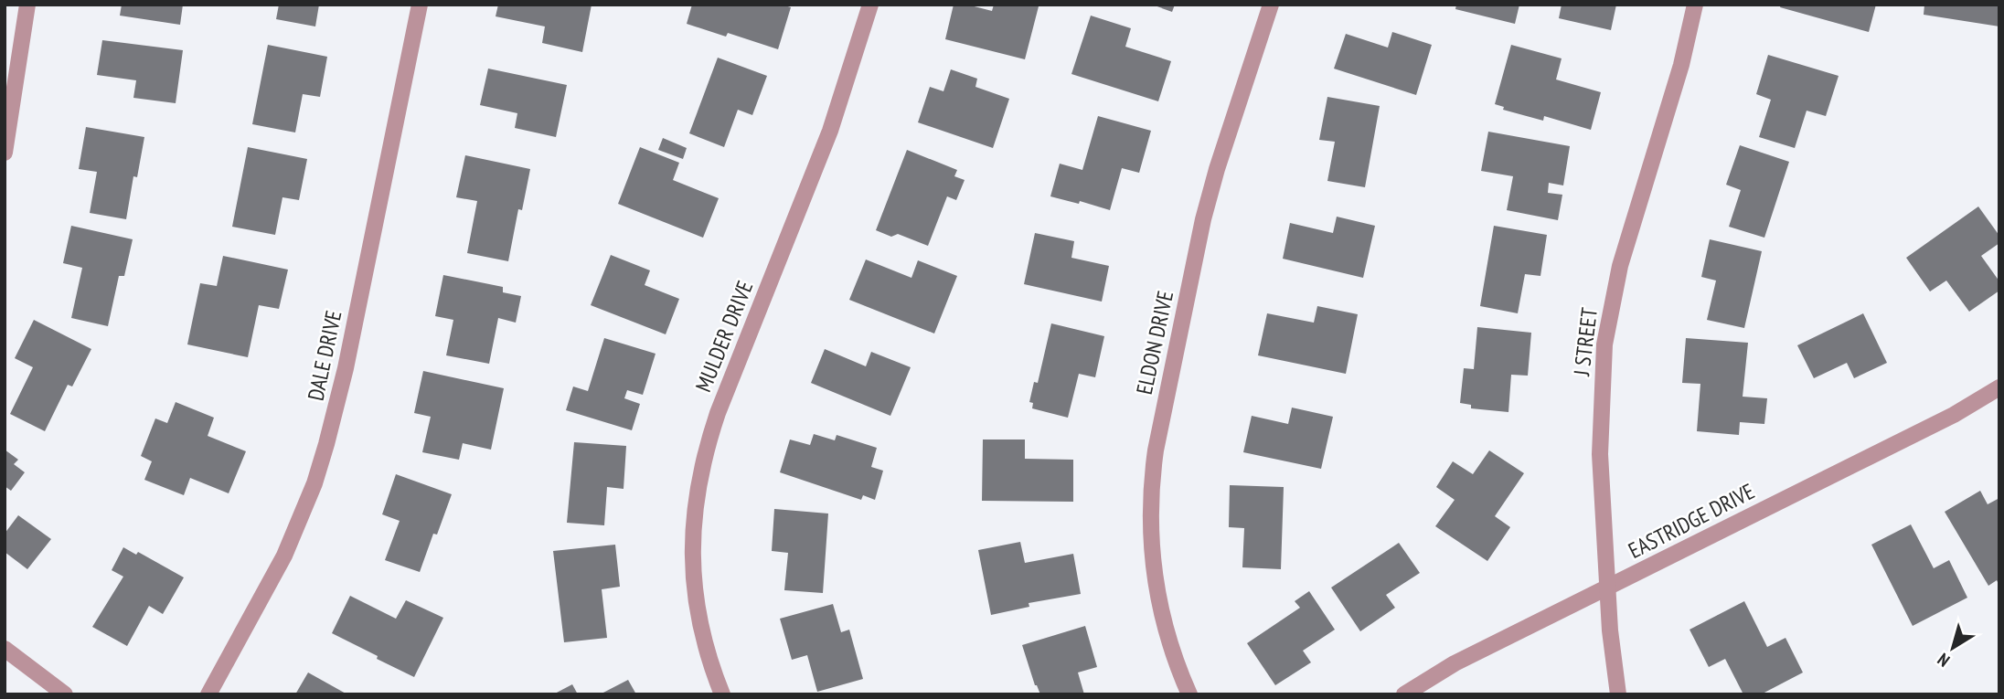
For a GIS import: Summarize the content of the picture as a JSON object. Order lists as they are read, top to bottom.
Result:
{
  "streets": {
    "street": [
      "MULDER DRIVE",
      "J STREET",
      "ELDON DRIVE",
      "DALE DRIVE",
      "EASTRIDGE DRIVE"
    ]
  },
  "crossings": [
    ["J STREET", "EASTRIDGE DRIVE"]
  ],
  "north": "bottom left"
}
